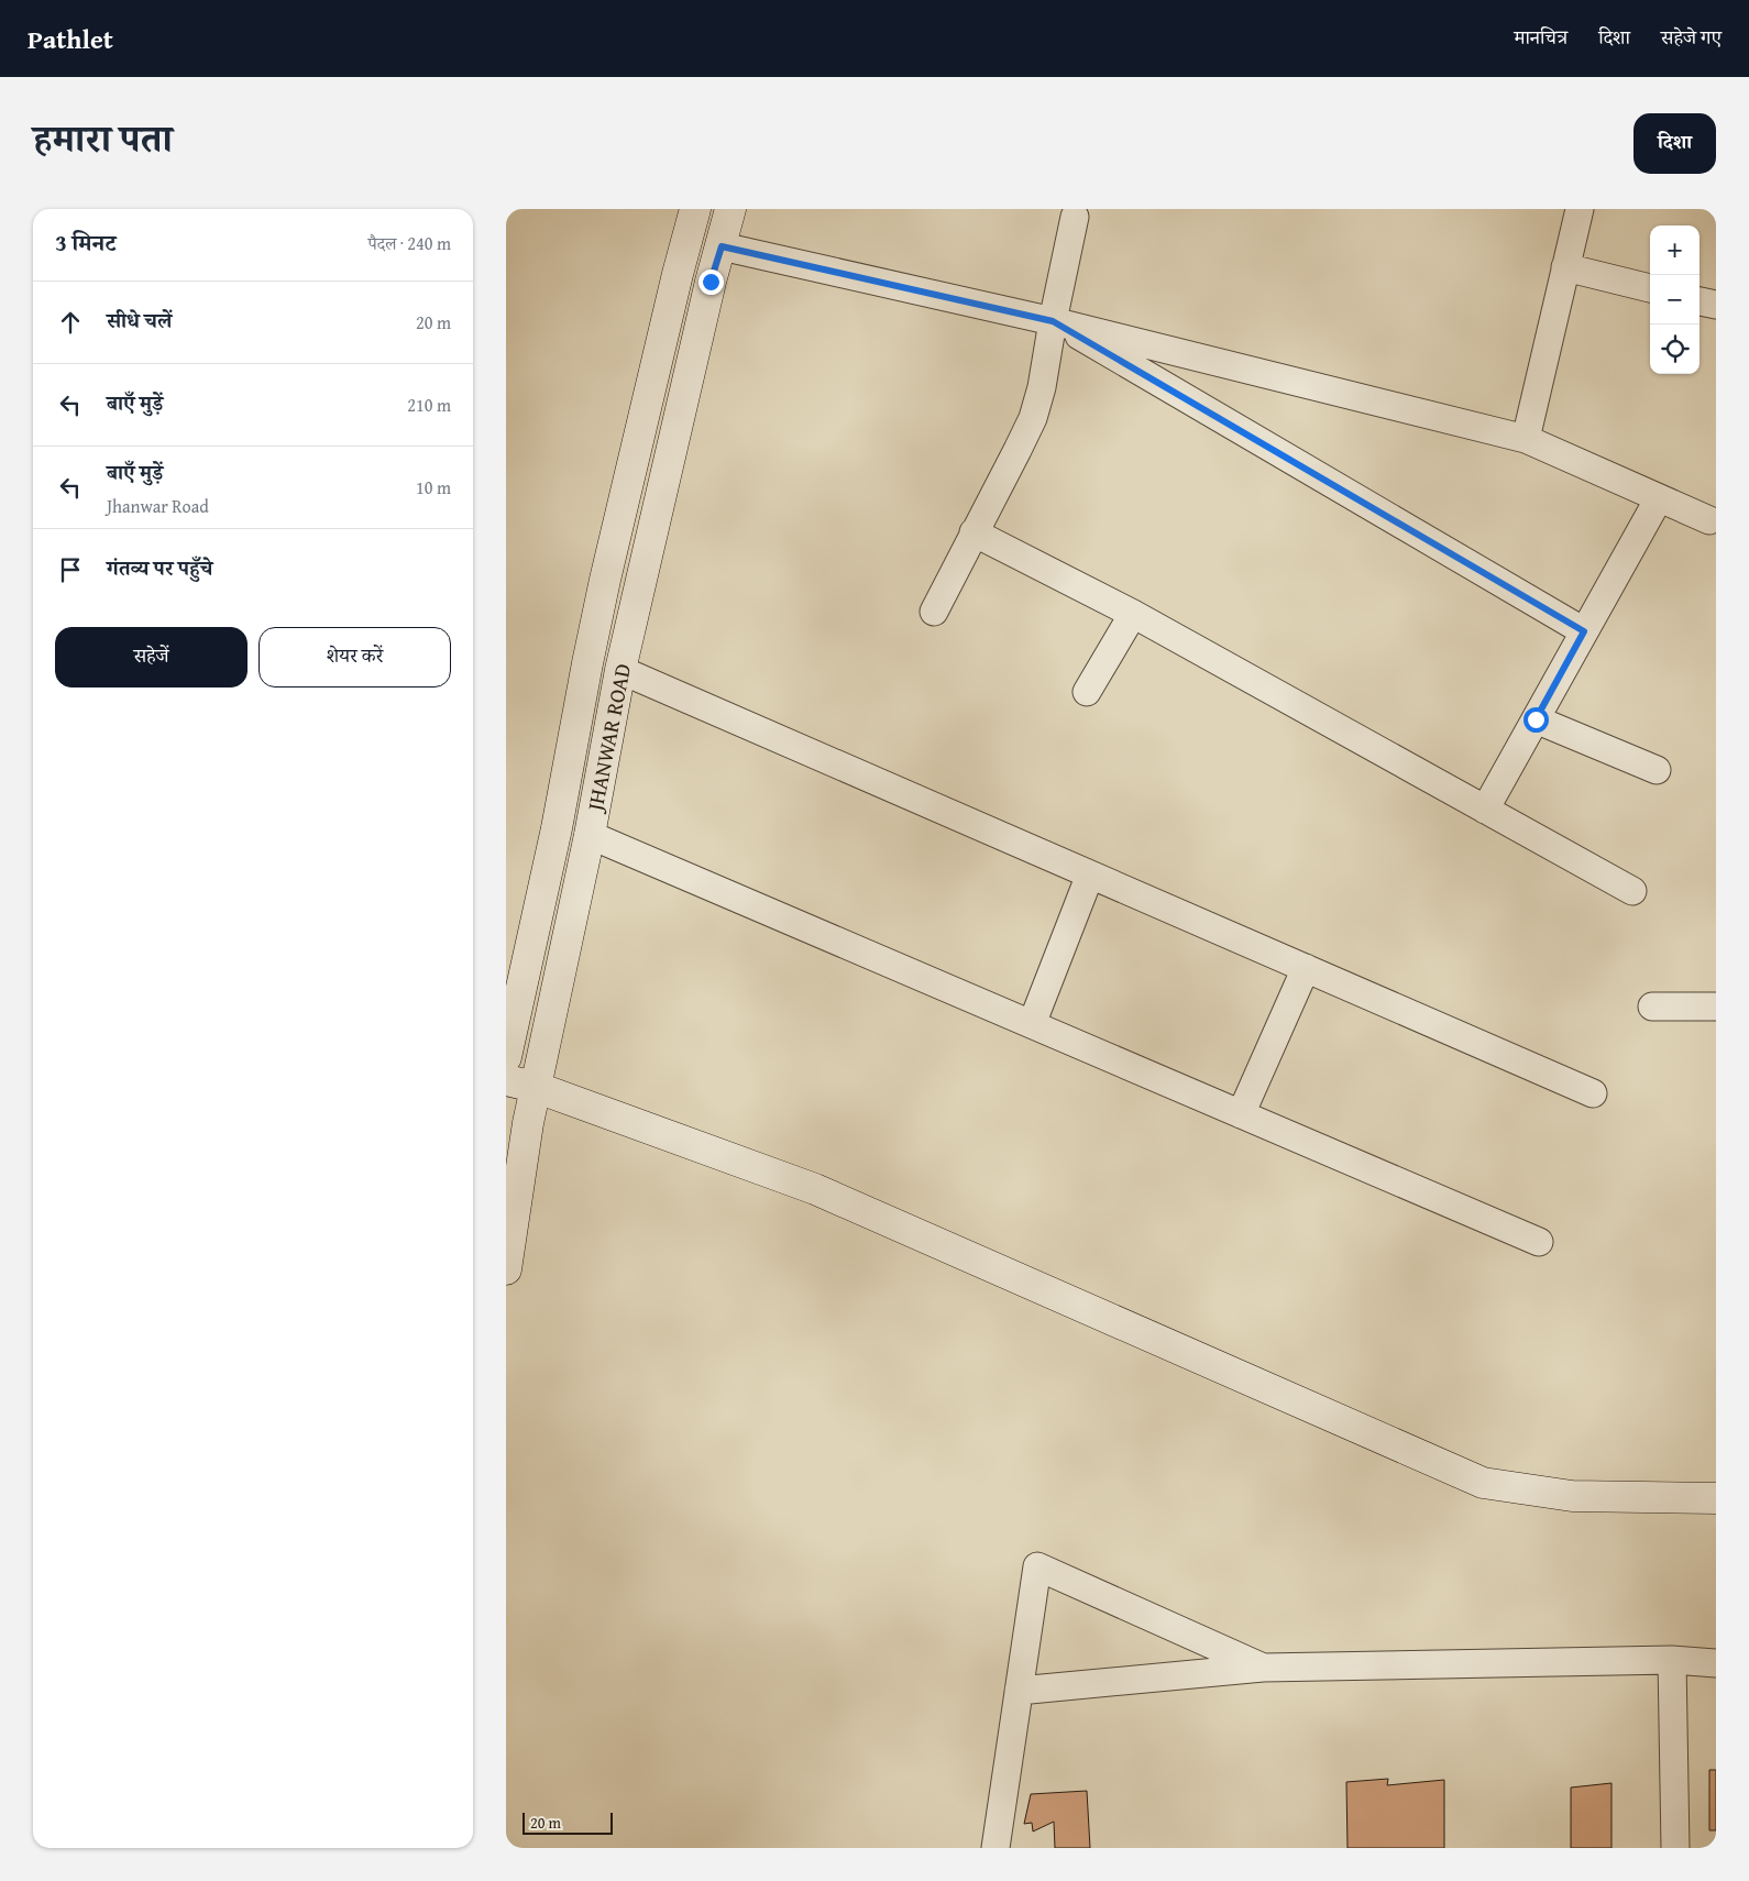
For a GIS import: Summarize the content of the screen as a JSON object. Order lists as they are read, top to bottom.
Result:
{
  "streets": {
    "street": ["JHANWAR ROAD"]
  },
  "scale_bar": "20 m",
  "page": {
    "header": "Pathlet",
    "nav": ["मानचित्र", "दिशा", "सहेजे गए"],
    "title": "हमारा पता",
    "buttons": [
      "दिशा",
      ["सहेजें", "शेयर करें"]
    ],
    "heading": ["3 मिनट", "पैदल · 240 m"],
    "map_buttons": ["+", "−"],
    "list": [
      ["सीधे चलें", "20 m"],
      ["बाएँ मुड़ें", "210 m"],
      ["बाएँ मुड़ें", "Jhanwar Road", "10 m"],
      "गंतव्य पर पहुँचे"
    ],
    "scale": "20 m"
  }
}
